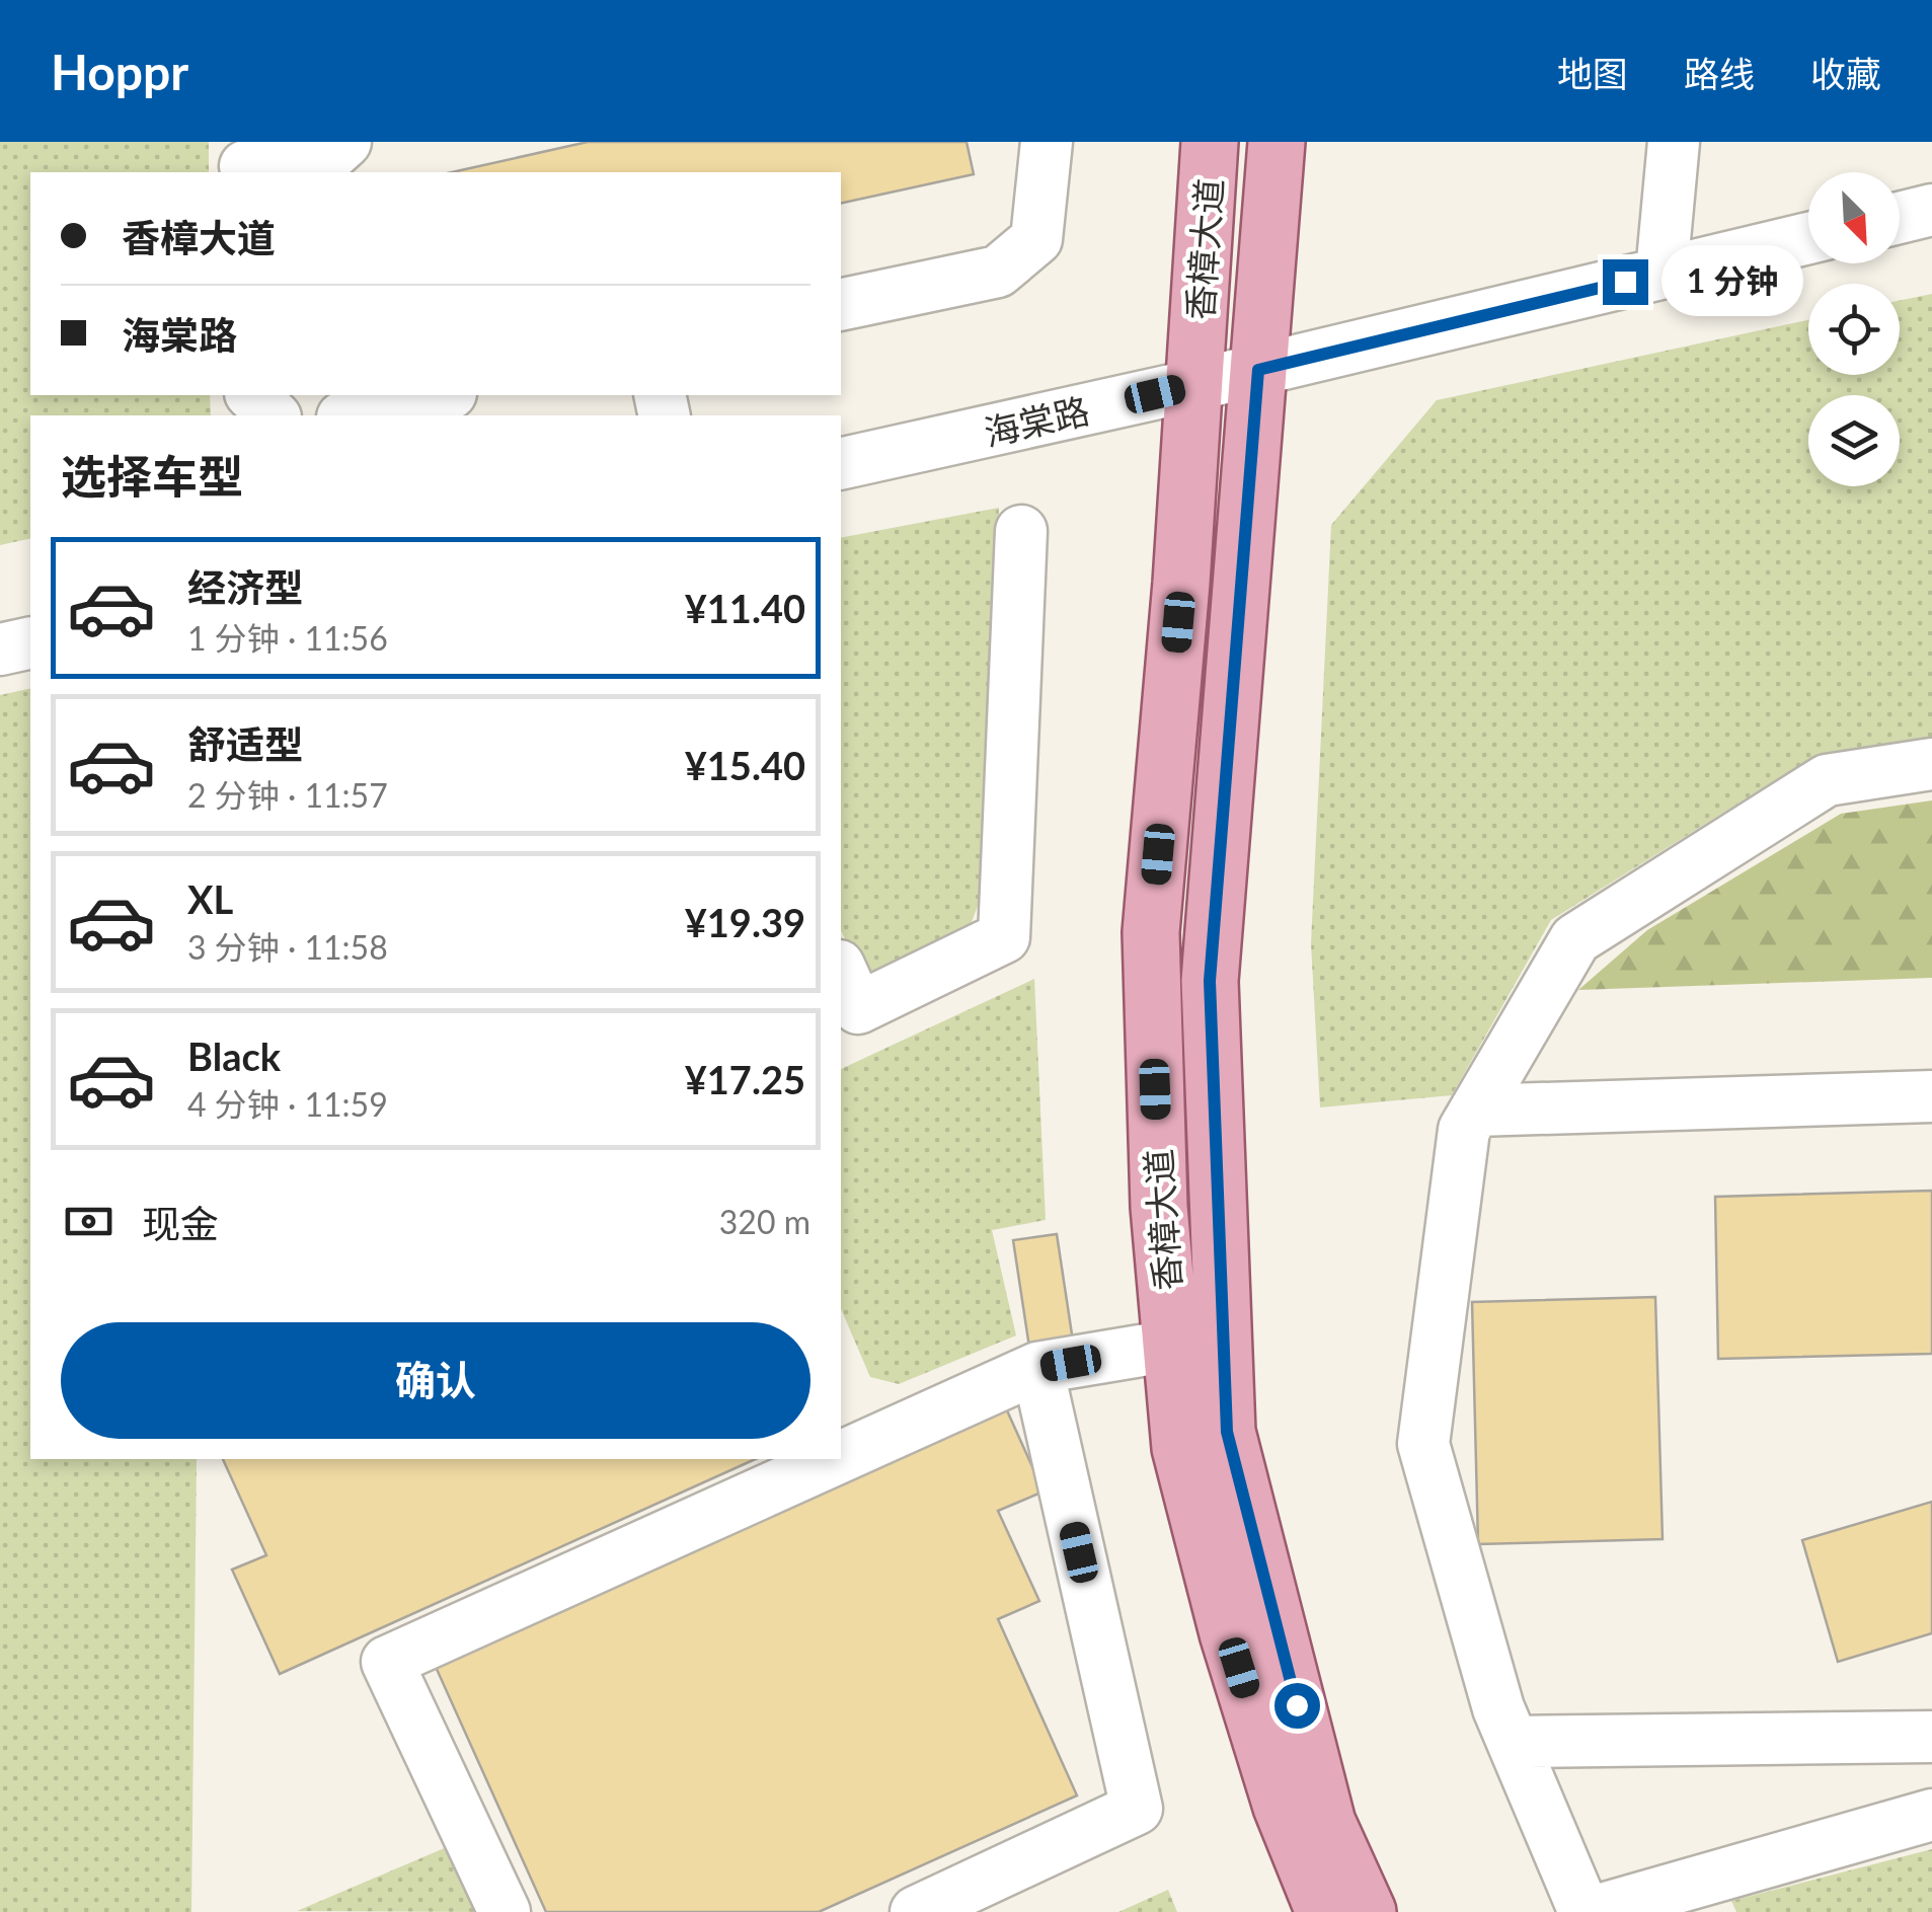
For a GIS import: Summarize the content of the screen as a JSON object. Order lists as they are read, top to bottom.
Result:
{
  "streets": {
    "main road": ["香樟大道"],
    "street": ["海棠路"]
  },
  "crossings": [
    ["香樟大道", "海棠路"]
  ],
  "north": "bottom right",
  "page": {
    "header": "Hoppr",
    "nav": ["地图", "路线", "收藏"],
    "banner": ["香樟大道", "海棠路"],
    "bubble": "1 分钟",
    "heading": "选择车型",
    "list": [
      {
        "name": "经济型",
        "note": "1 分钟 · 11:56",
        "value": "¥11.40"
      },
      {
        "name": "舒适型",
        "note": "2 分钟 · 11:57",
        "value": "¥15.40"
      },
      {
        "name": "XL",
        "note": "3 分钟 · 11:58",
        "value": "¥19.39"
      },
      {
        "name": "Black",
        "note": "4 分钟 · 11:59",
        "value": "¥17.25"
      }
    ],
    "pay": ["现金", "320 m"],
    "buttons": "确认"
  }
}
